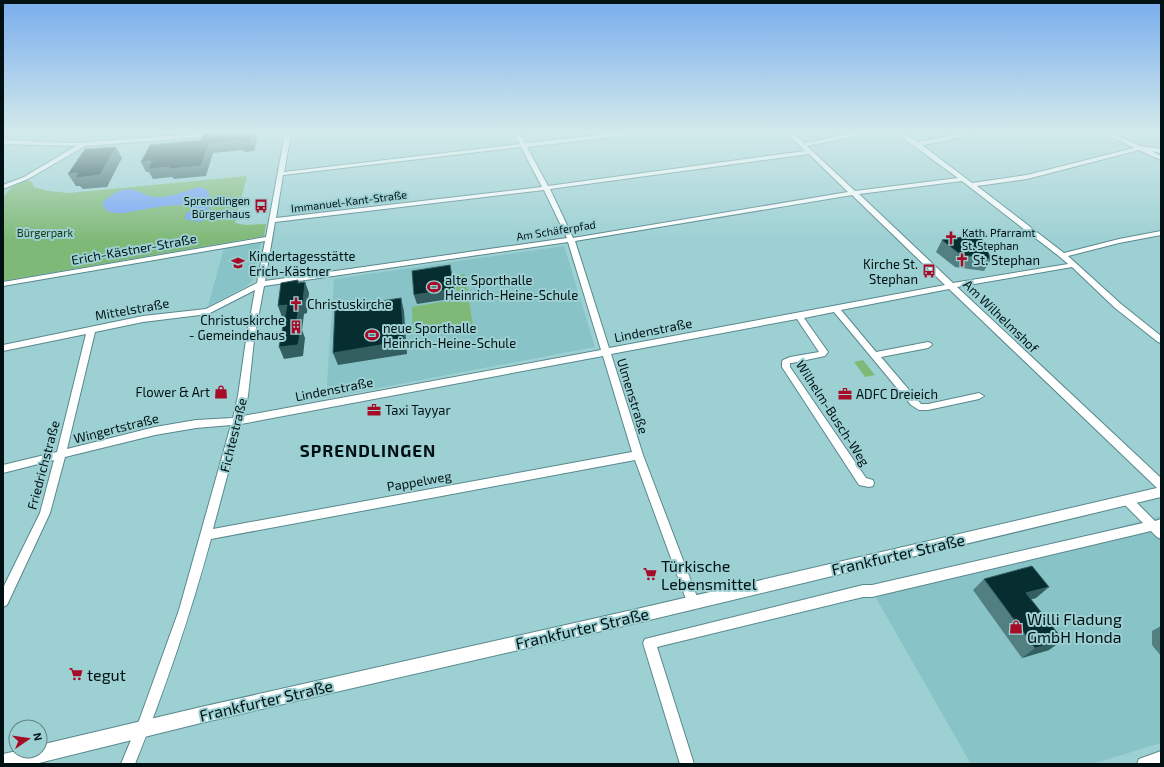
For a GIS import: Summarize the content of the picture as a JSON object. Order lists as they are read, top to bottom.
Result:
{
  "streets": {
    "street": [
      "Immanuel-Kant-Straße",
      "Am Schäferpfad",
      "Erich-Kästner-Straße",
      "Mittelstraße",
      "Am Wilhelmshof",
      "Lindenstraße",
      "Ulmenstraße",
      "Wilhelm-Busch-Weg",
      "Wingertstraße",
      "Fichtestraße",
      "Friedrichstraße",
      "Pappelweg",
      "Frankfurter Straße"
    ]
  },
  "crossings": [
    ["Immanuel-Kant-Straße", "Ulmenstraße"],
    ["Immanuel-Kant-Straße", "Fichtestraße"],
    ["Am Schäferpfad", "Mittelstraße"],
    ["Am Schäferpfad", "Am Wilhelmshof"],
    ["Am Schäferpfad", "Ulmenstraße"],
    ["Am Schäferpfad", "Fichtestraße"],
    ["Erich-Kästner-Straße", "Fichtestraße"],
    ["Mittelstraße", "Fichtestraße"],
    ["Mittelstraße", "Friedrichstraße"],
    ["Am Wilhelmshof", "Lindenstraße"],
    ["Lindenstraße", "Ulmenstraße"],
    ["Lindenstraße", "Wilhelm-Busch-Weg"],
    ["Lindenstraße", "Wingertstraße"],
    ["Lindenstraße", "Fichtestraße"],
    ["Ulmenstraße", "Pappelweg"],
    ["Ulmenstraße", "Frankfurter Straße"],
    ["Wingertstraße", "Fichtestraße"],
    ["Wingertstraße", "Friedrichstraße"],
    ["Fichtestraße", "Pappelweg"],
    ["Fichtestraße", "Frankfurter Straße"]
  ],
  "districts": ["SPRENDLINGEN"],
  "parks": ["Bürgerpark"],
  "places": {
    "bus stop": ["Sprendlingen Bürgerhaus", "Kirche St. Stephan"],
    "church": ["Kath. Pfarramt St. Stephan", "St. Stephan", "Christuskirche"],
    "school or university": ["Kindertagesstätte Erich-Kästner"],
    "sports": ["alte Sporthalle Heinrich-Heine-Schule", "neue Sporthalle Heinrich-Heine-Schule"],
    "building": ["Christuskirche - Gemeindehaus"],
    "shop": ["Flower & Art", "Willi Fladung GmbH Honda"],
    "office": ["ADFC Dreieich", "Taxi Tayyar"],
    "supermarket": ["Türkische Lebensmittel", "tegut"]
  },
  "north": "right"
}
